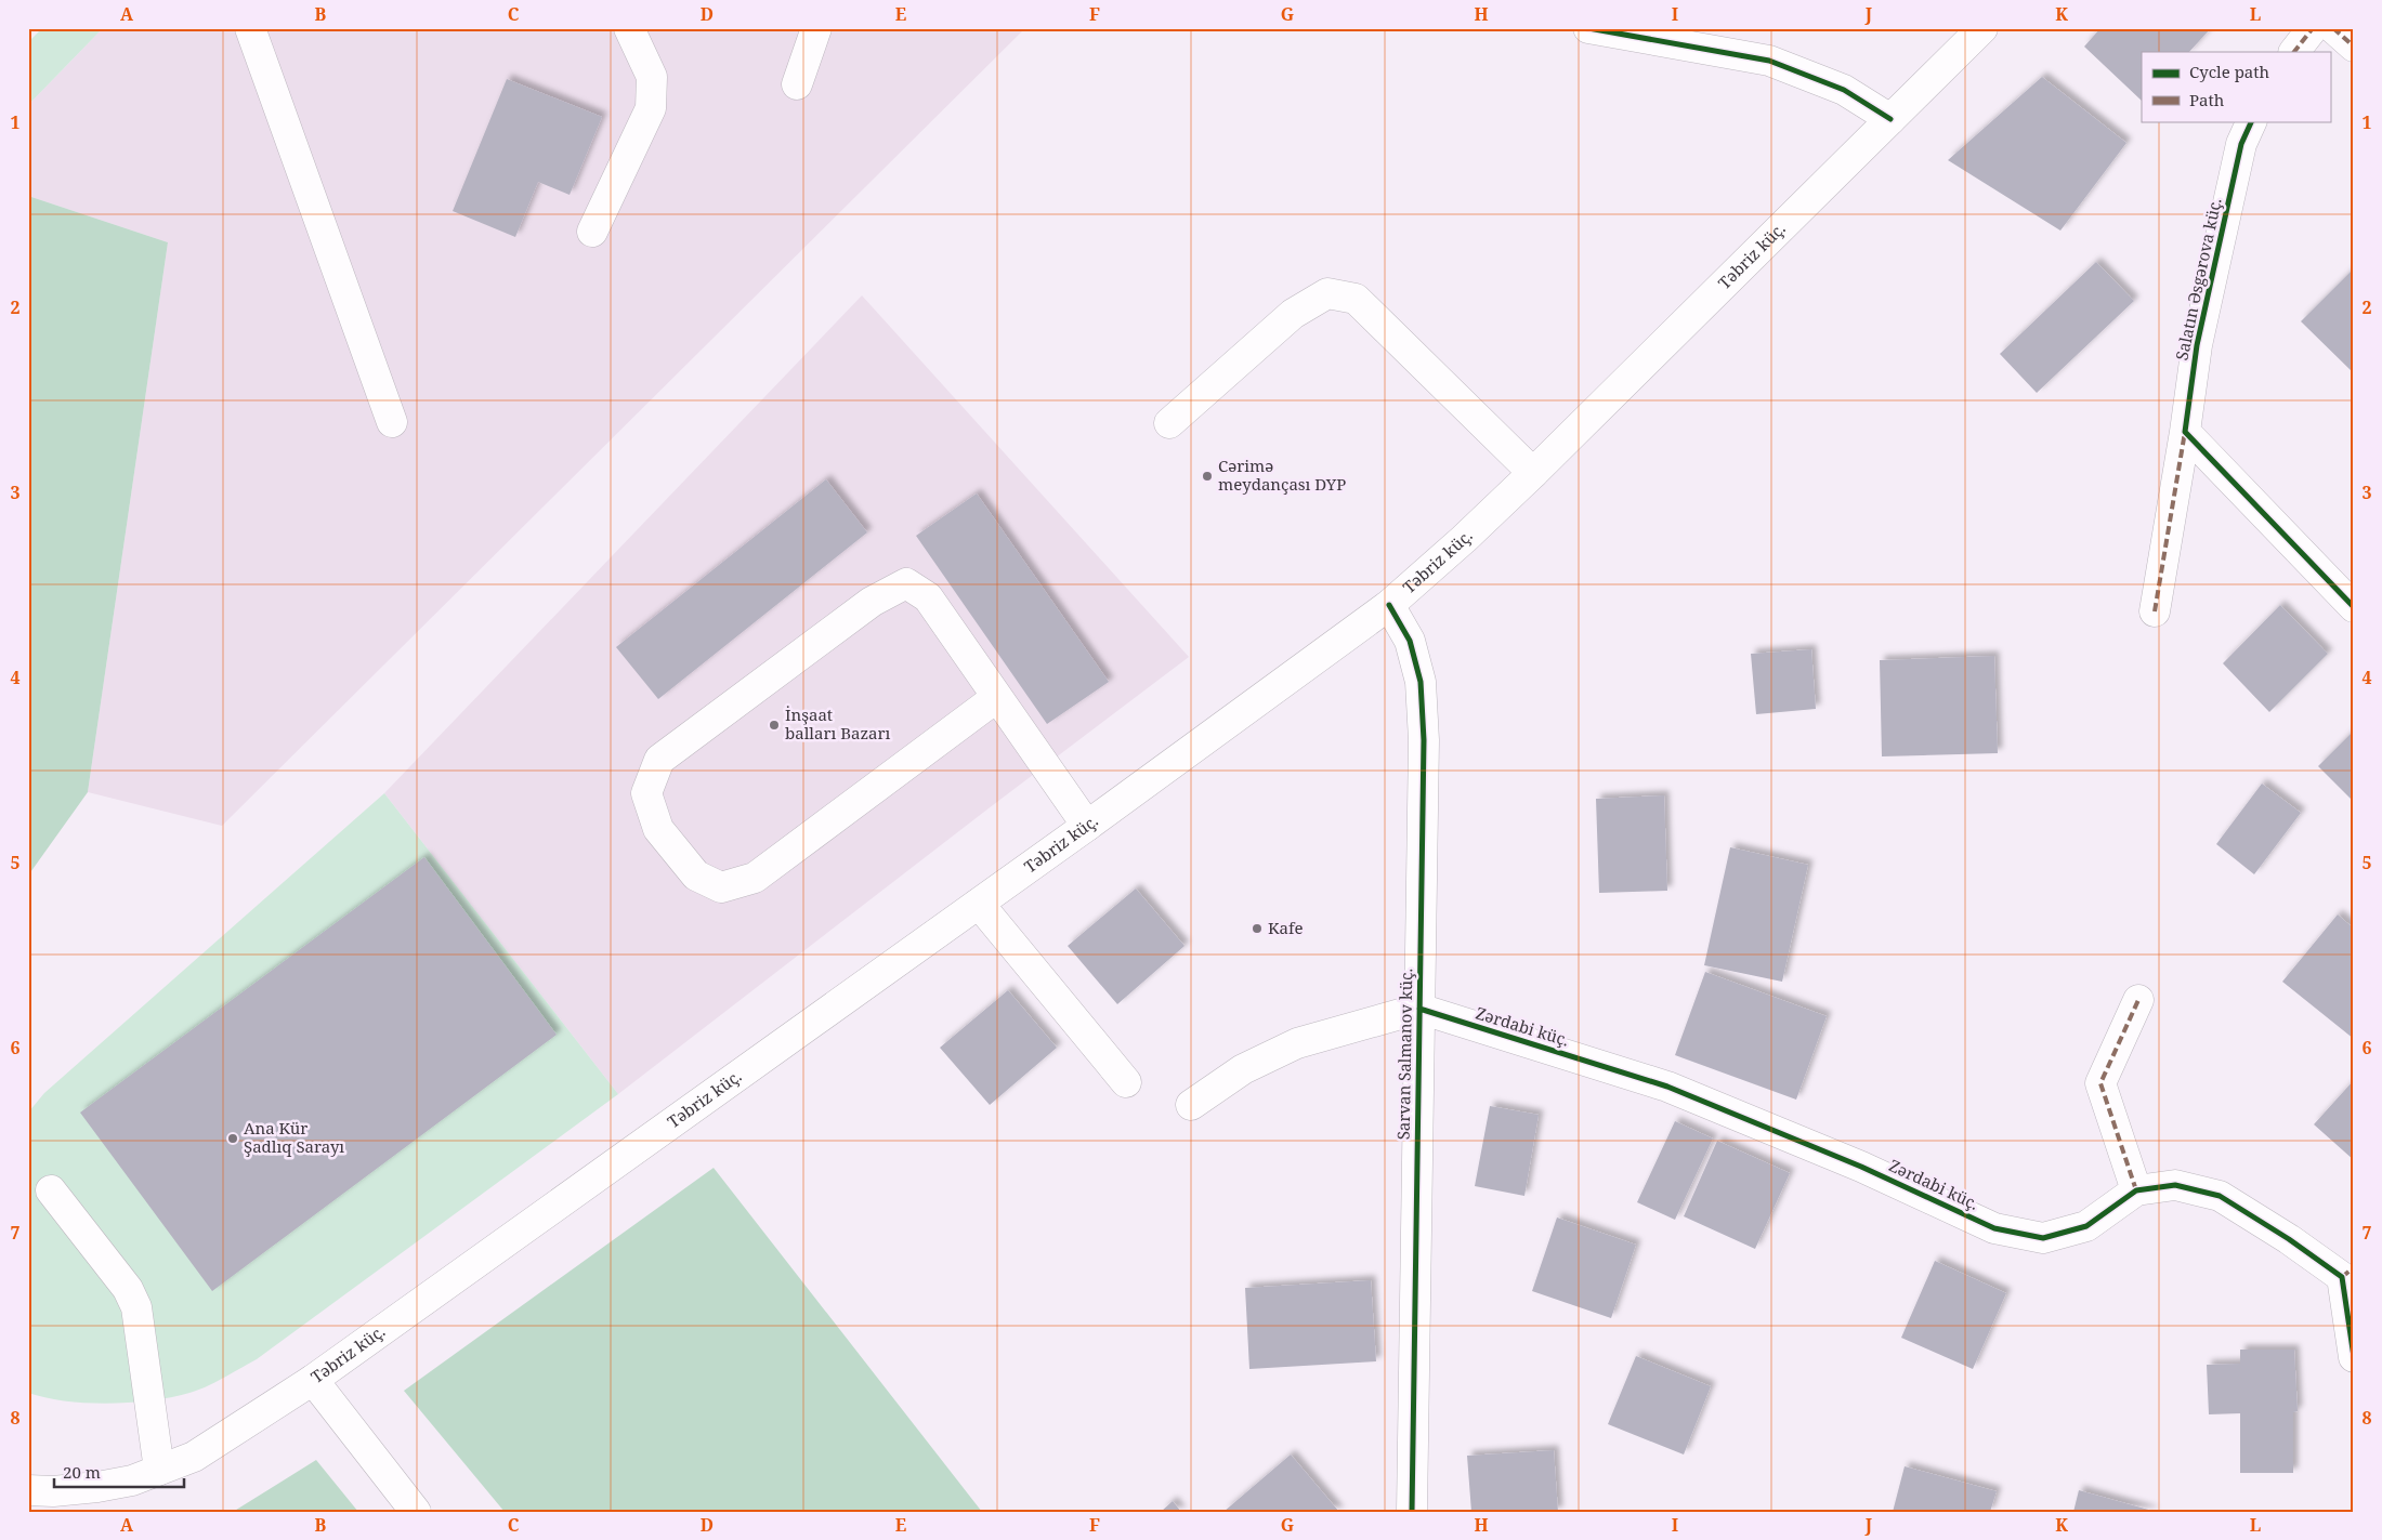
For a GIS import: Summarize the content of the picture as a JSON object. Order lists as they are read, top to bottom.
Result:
{
  "streets": {
    "street": [
      "Təbriz küç.",
      "Salatın Əsgərova küç.",
      "Zərdabi küç.",
      "Sarvan Salmanov küç."
    ]
  },
  "crossings": [
    ["Təbriz küç.", "Sarvan Salmanov küç."],
    ["Zərdabi küç.", "Sarvan Salmanov küç."]
  ],
  "places": [
    "Cərimə meydançası DYP",
    "İnşaat balları Bazarı",
    "Kafe",
    "Ana Kür Şadlıq Sarayı"
  ],
  "legend": ["Cycle path", "Path"],
  "scale_bar": "20 m",
  "grid": {
    "columns": [
      "A",
      "B",
      "C",
      "D",
      "E",
      "F",
      "G",
      "H",
      "I",
      "J",
      "K",
      "L"
    ],
    "rows": [
      "1",
      "2",
      "3",
      "4",
      "5",
      "6",
      "7",
      "8"
    ]
  }
}
